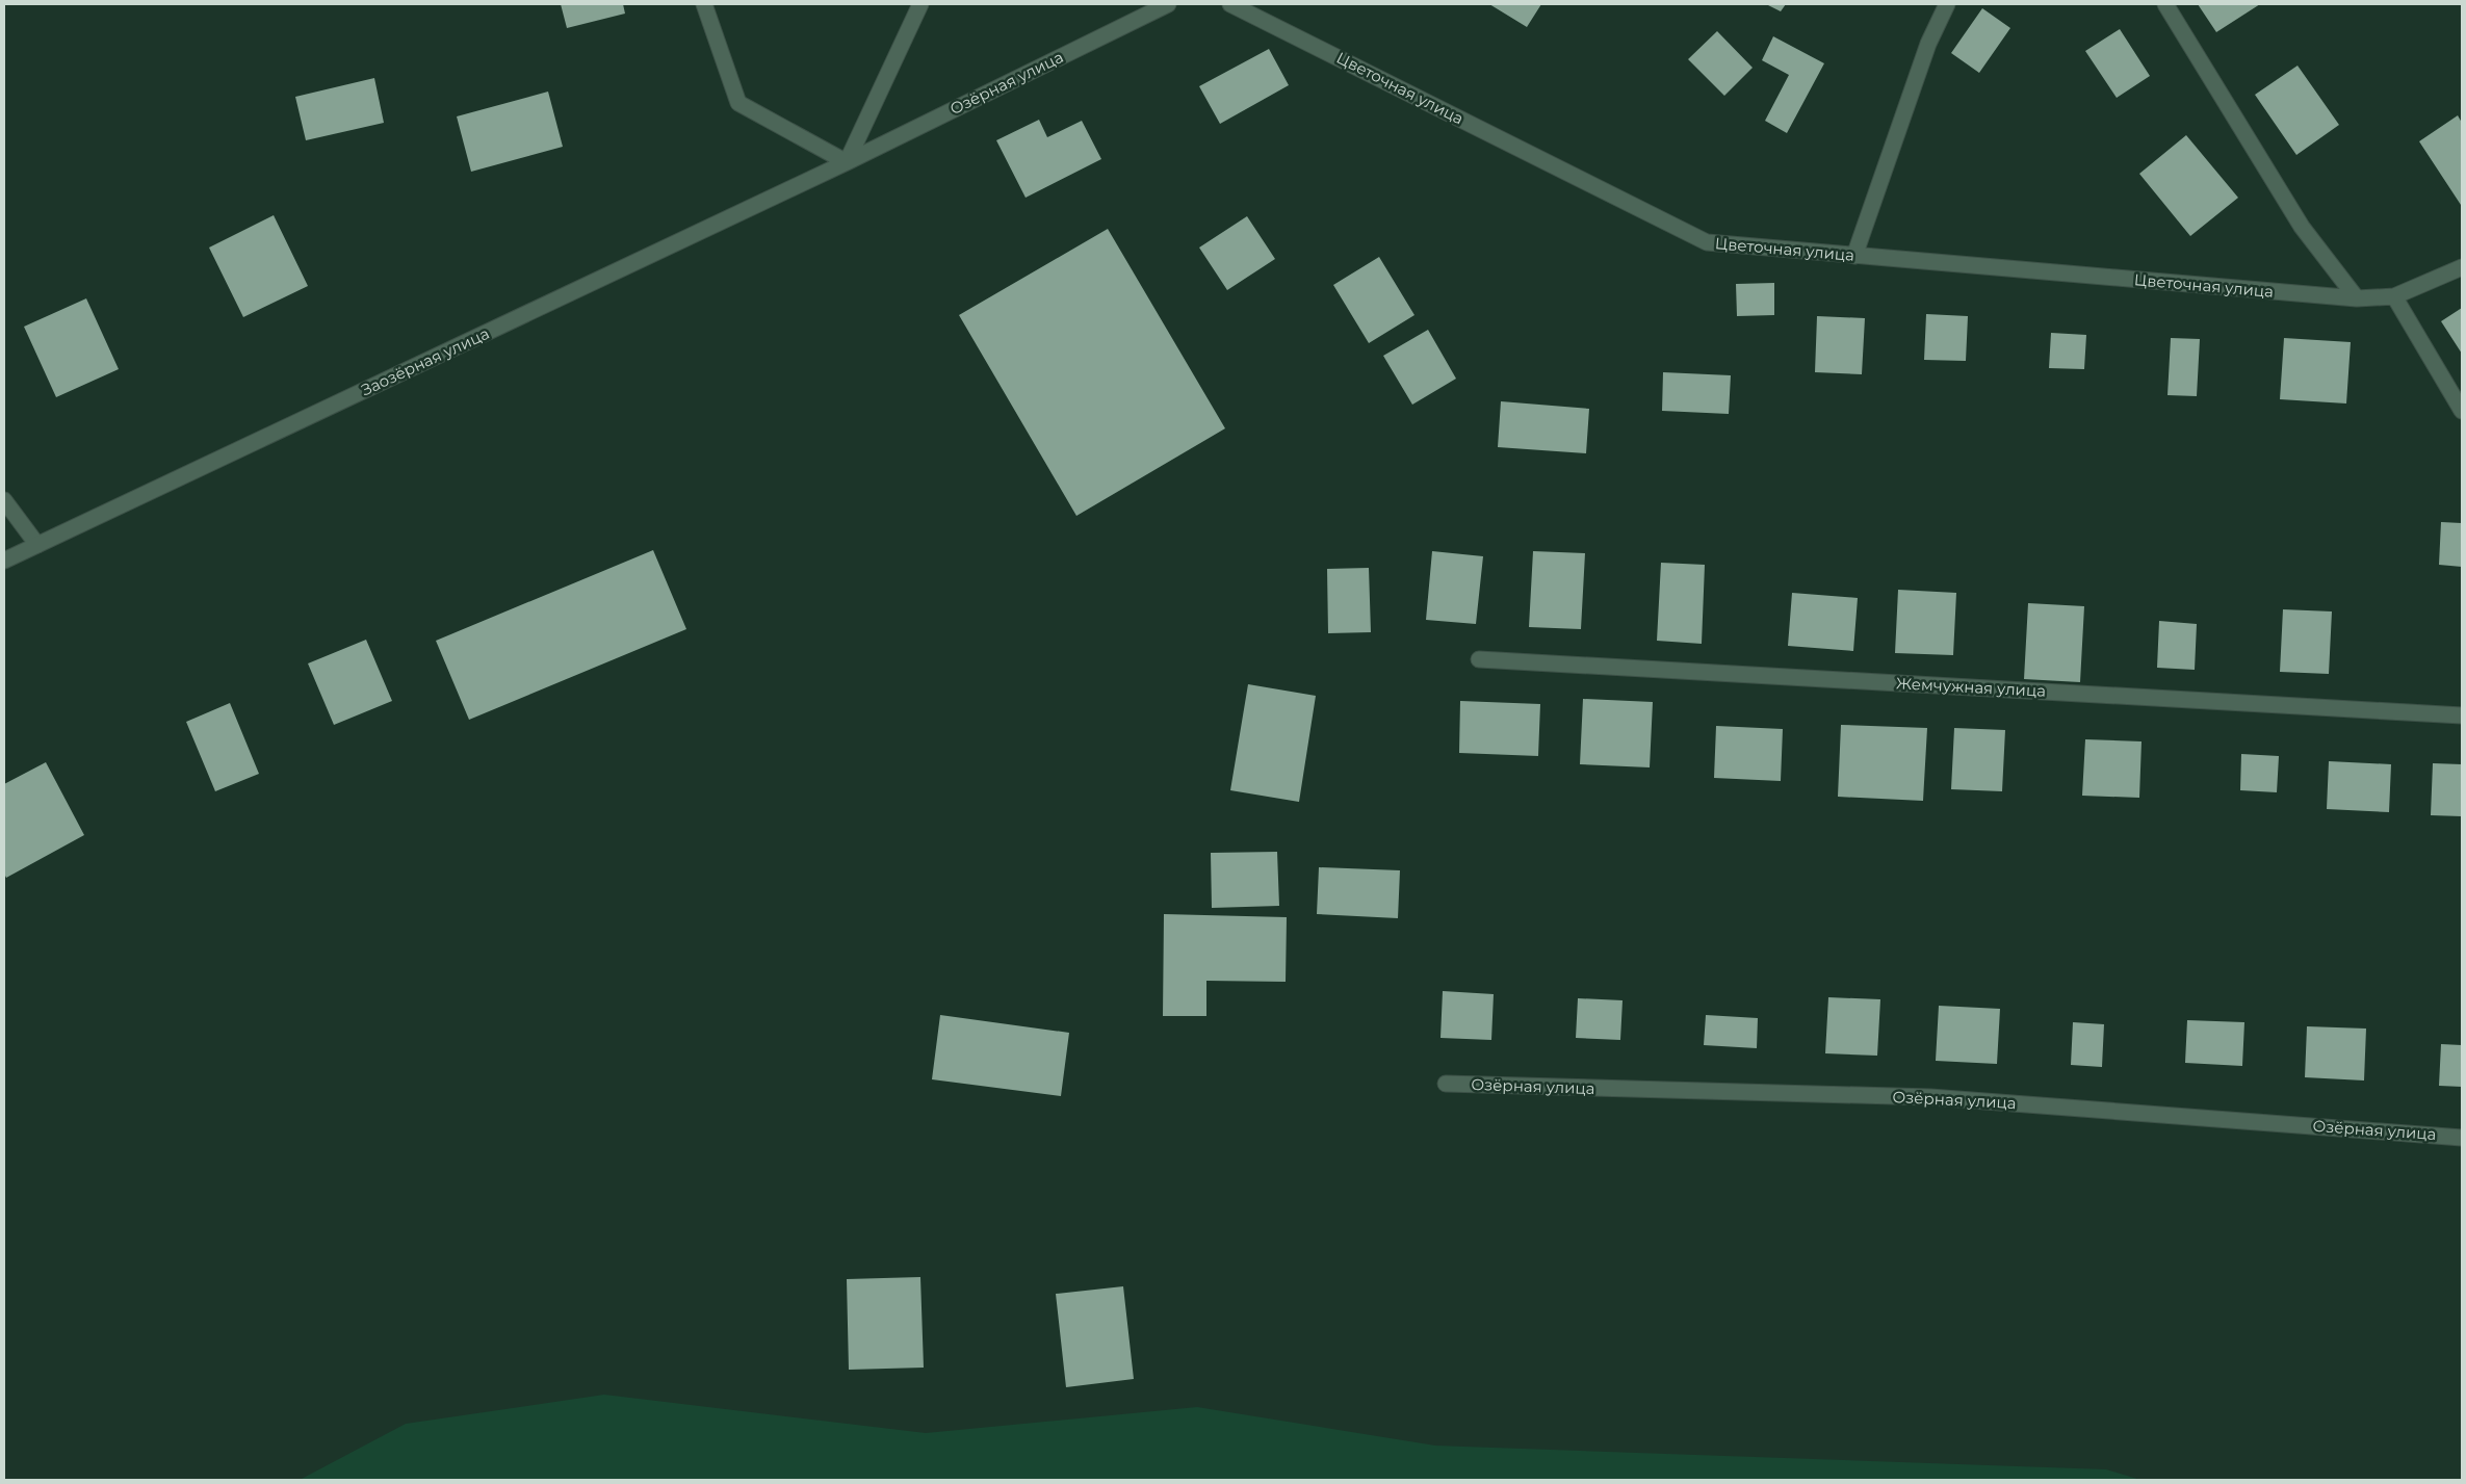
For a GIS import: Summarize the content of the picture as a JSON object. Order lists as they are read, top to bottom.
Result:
{
  "streets": {
    "street": [
      "Озёрная улица",
      "Цветочная улица",
      "Заозёрная улица",
      "Жемчужная улица"
    ]
  },
  "crossings": [
    ["Озёрная улица", "Заозёрная улица"]
  ]
}
